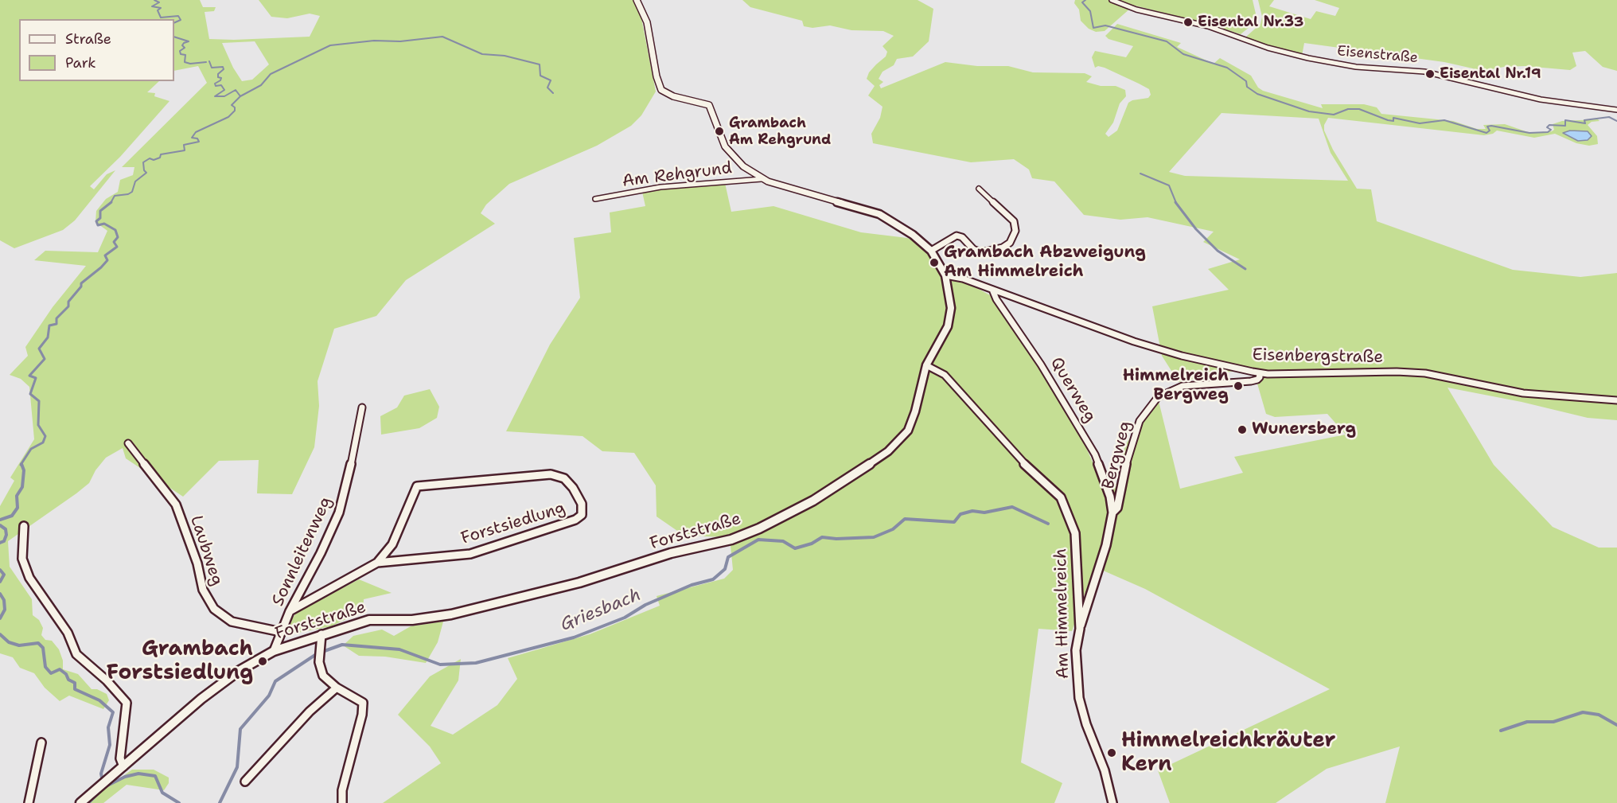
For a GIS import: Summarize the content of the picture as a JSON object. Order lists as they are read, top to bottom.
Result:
{
  "streets": {
    "street": [
      "Eisenstraße",
      "Am Rehgrund",
      "Eisenbergstraße",
      "Querweg",
      "Bergweg",
      "Forstsiedlung",
      "Forststraße",
      "Laubweg",
      "Sonnleitenweg",
      "Am Himmelreich"
    ]
  },
  "crossings": [
    ["Am Rehgrund", "Forststraße"],
    ["Eisenbergstraße", "Querweg"],
    ["Eisenbergstraße", "Bergweg"],
    ["Eisenbergstraße", "Forststraße"],
    ["Querweg", "Bergweg"],
    ["Bergweg", "Am Himmelreich"],
    ["Forststraße", "Sonnleitenweg"],
    ["Forststraße", "Am Himmelreich"],
    ["Laubweg", "Sonnleitenweg"]
  ],
  "water": ["Griesbach"],
  "places": [
    "Eisental Nr.33",
    "Eisental Nr.19",
    "Grambach Am Rehgrund",
    "Grambach Abzweigung Am Himmelreich",
    "Himmelreich Bergweg",
    "Wunersberg",
    "Grambach Forstsiedlung",
    "Himmelreichkräuter Kern"
  ],
  "legend": ["Straße", "Park"]
}
